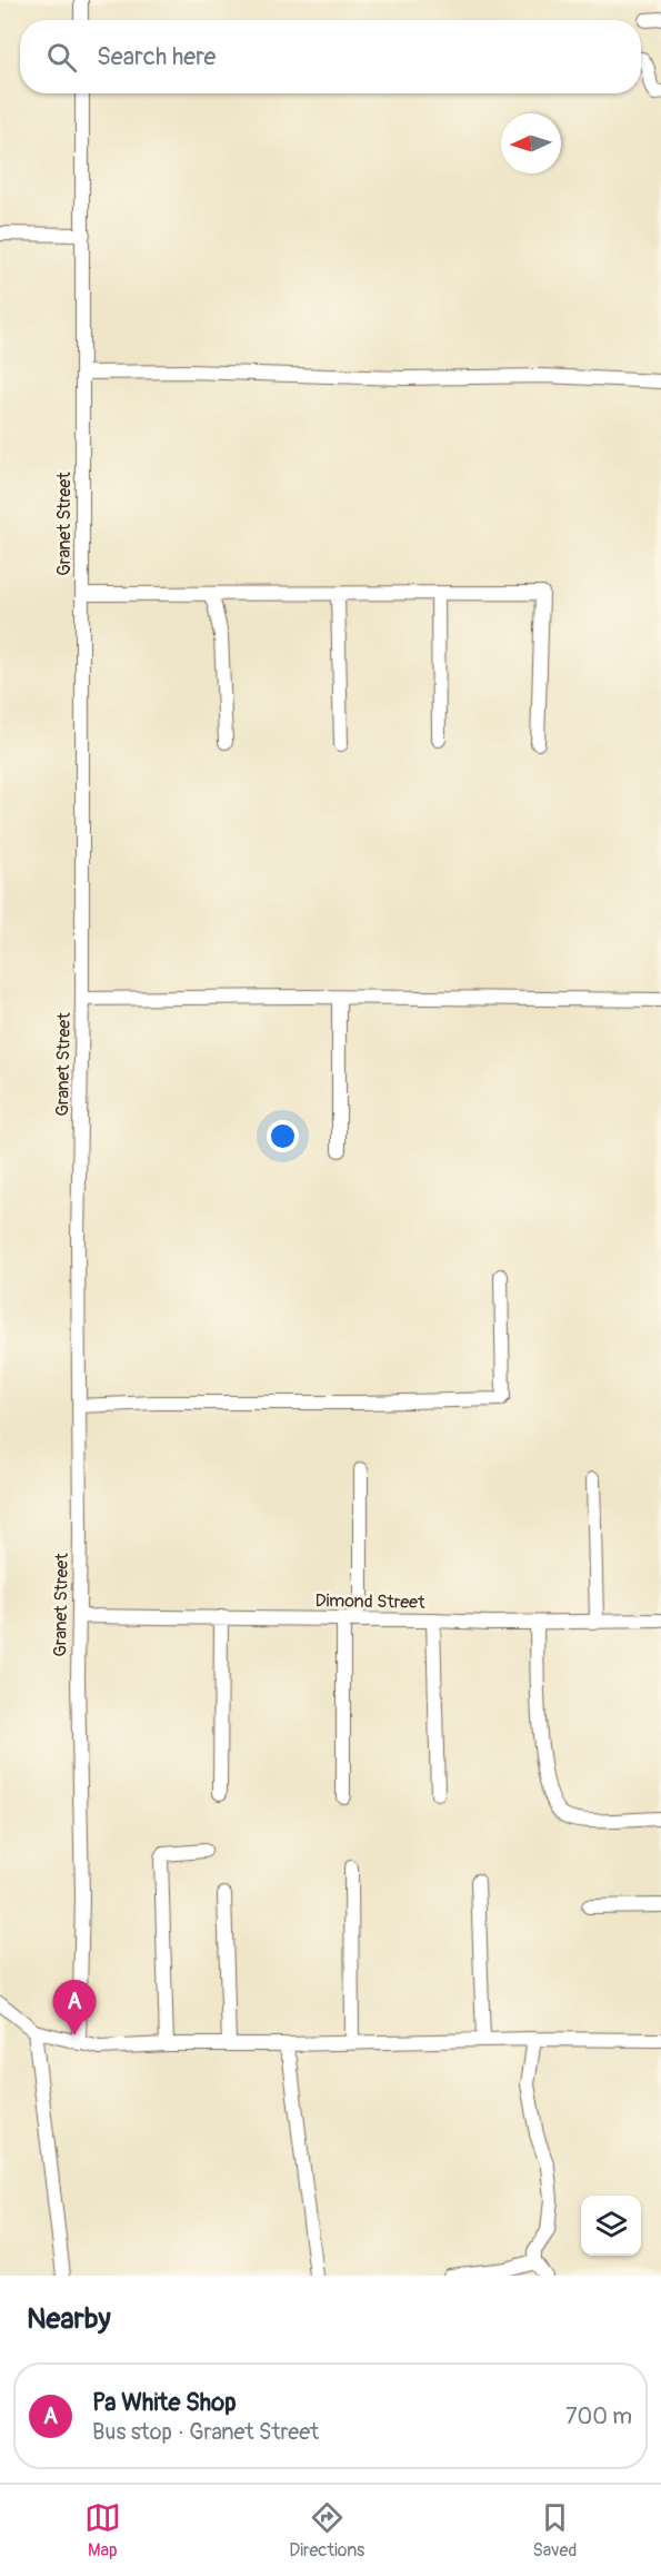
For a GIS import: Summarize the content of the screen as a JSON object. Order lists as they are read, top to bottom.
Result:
{
  "streets": {
    "street": ["Granet Street", "Dimond Street"]
  },
  "crossings": [
    ["Granet Street", "Dimond Street"]
  ],
  "north": "left",
  "page": {
    "search": "Search here",
    "pins": "A",
    "heading": "Nearby",
    "list": [
      {
        "mark": "A",
        "name": "Pa White Shop",
        "note": "Bus stop · Granet Street",
        "value": "700 m"
      }
    ],
    "nav": ["Map", "Directions", "Saved"]
  }
}
